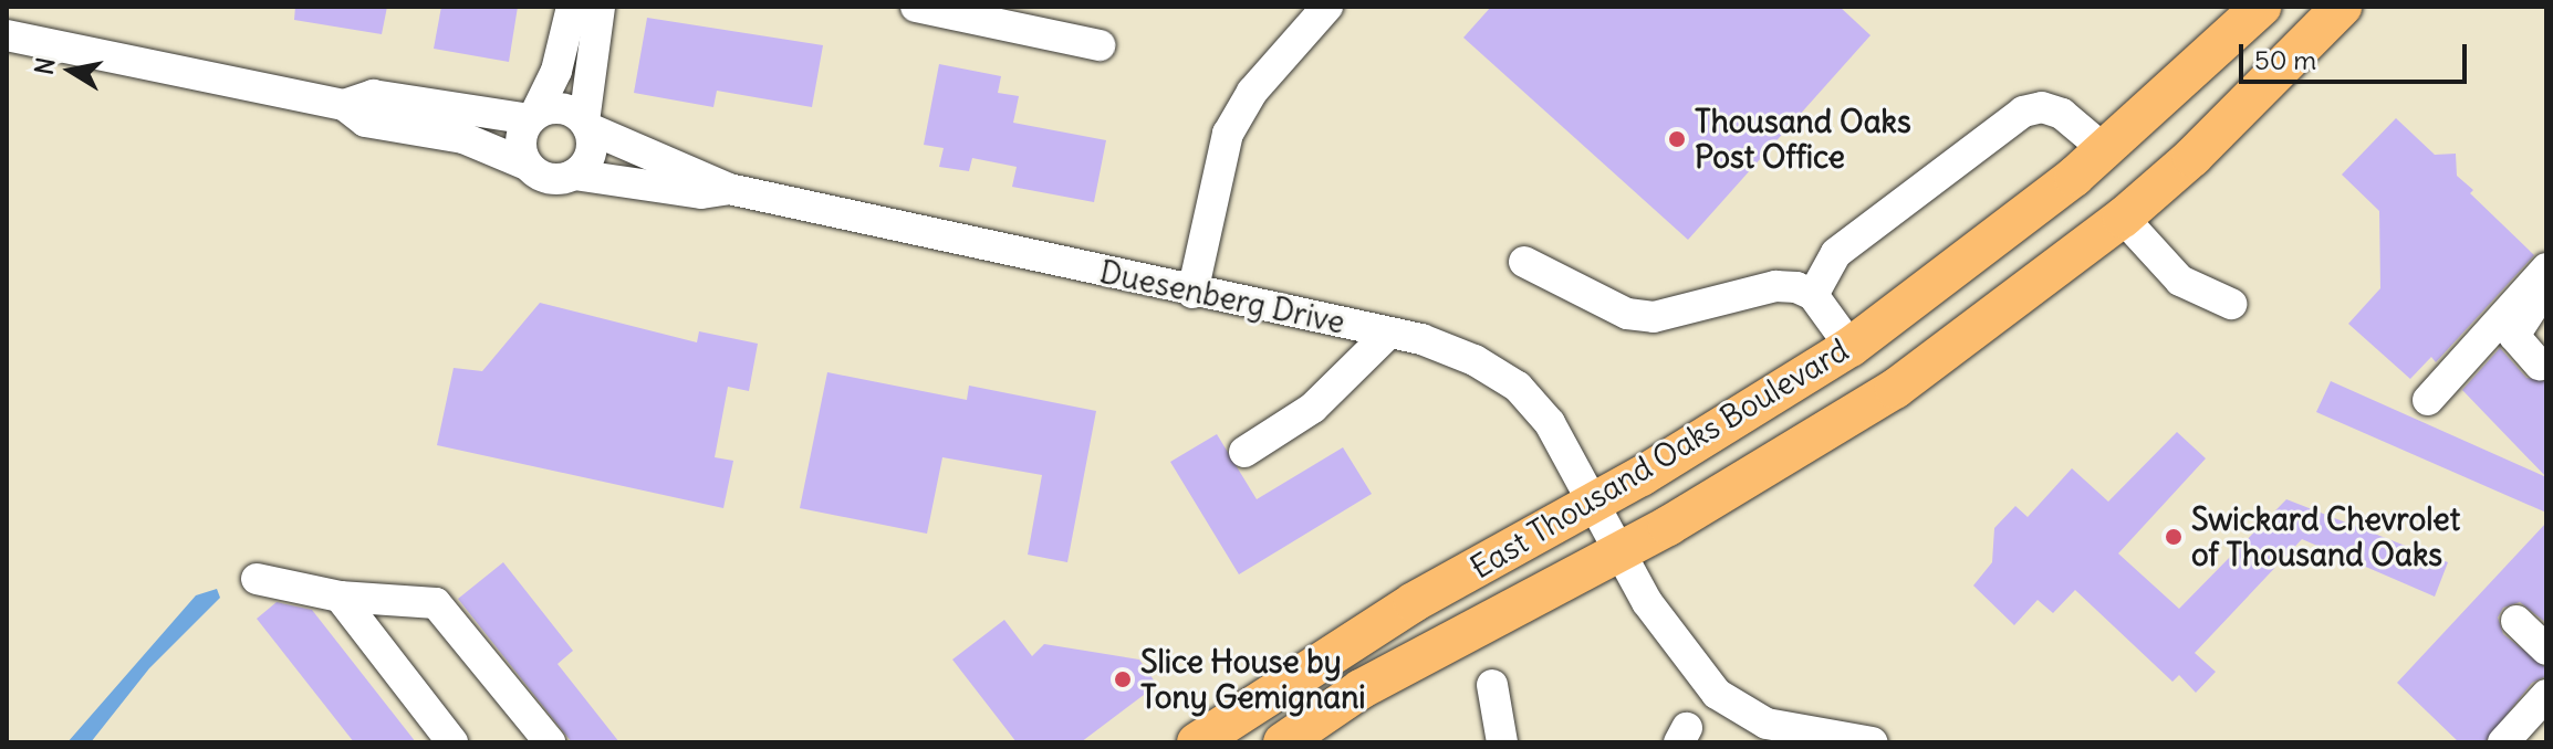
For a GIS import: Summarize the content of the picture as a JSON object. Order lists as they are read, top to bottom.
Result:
{
  "streets": {
    "main road": ["East Thousand Oaks Boulevard"],
    "street": ["Duesenberg Drive"]
  },
  "crossings": [
    ["Duesenberg Drive", "East Thousand Oaks Boulevard"]
  ],
  "places": ["Thousand Oaks Post Office", "Swickard Chevrolet of Thousand Oaks", "Slice House by Tony Gemignani"],
  "scale_bar": "50 m",
  "north": "left"
}
